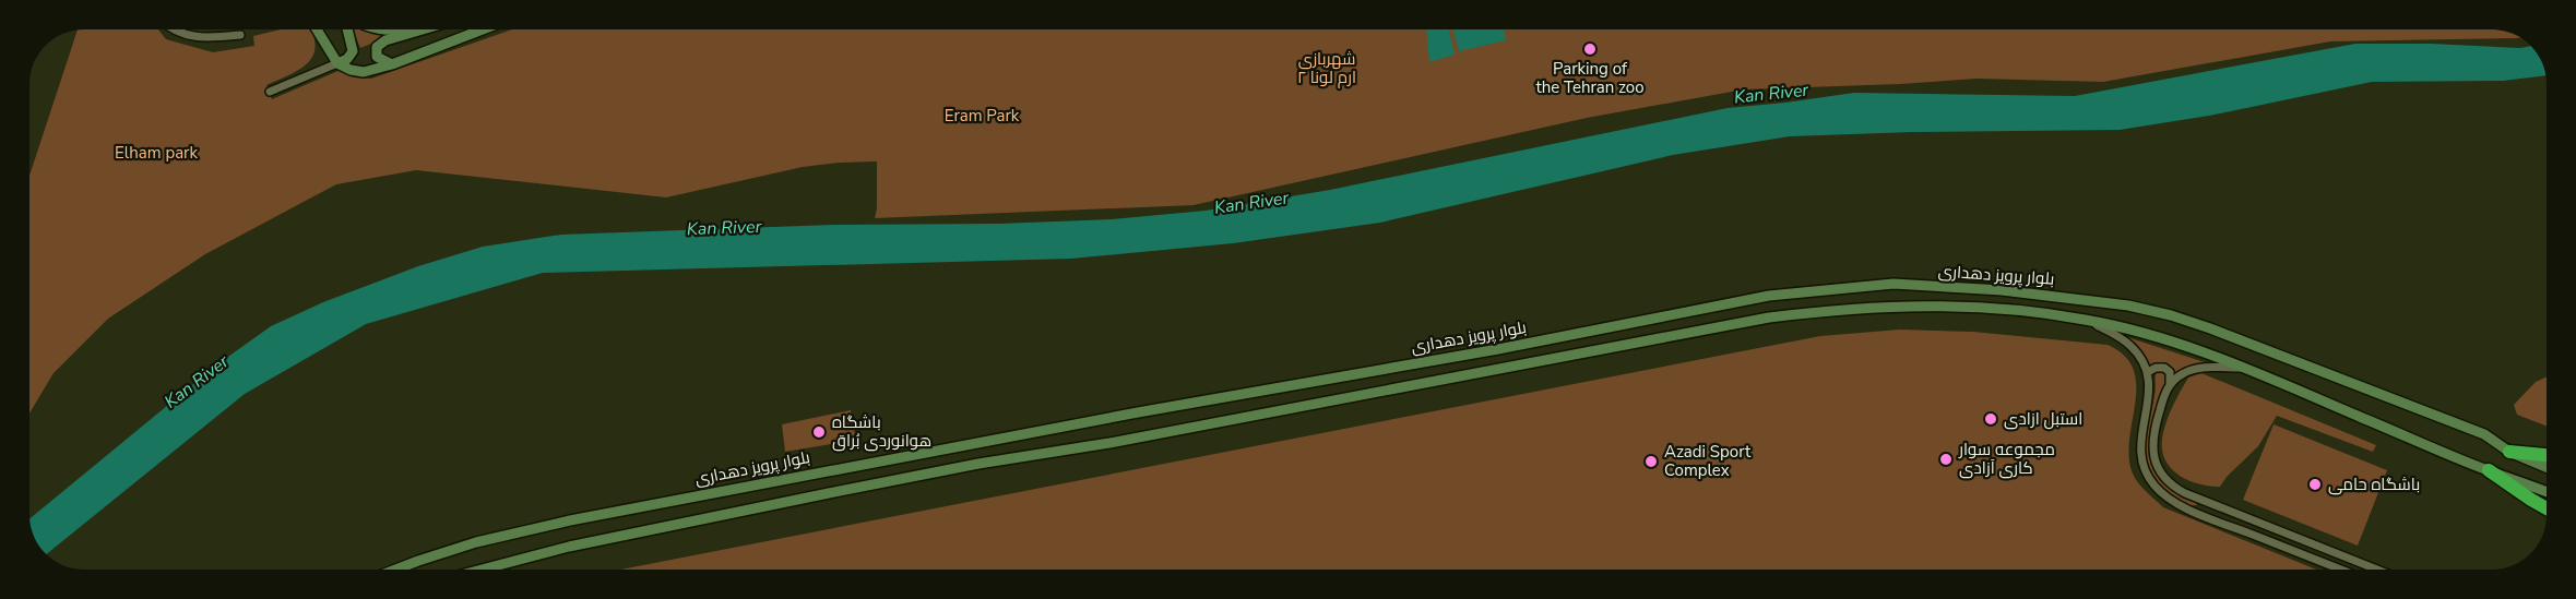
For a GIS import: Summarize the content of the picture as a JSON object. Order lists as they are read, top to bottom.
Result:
{
  "streets": {
    "main road": ["بلوار پرویز دهداری"]
  },
  "water": ["Kan River"],
  "parks": ["شهربازی ارم لونا ۲", "Eram Park", "Elham park"],
  "places": [
    "Parking of the Tehran zoo",
    "استبل ازادی",
    "باشگاه هوانوردی بُراق",
    "مجموعه سوار کاری آزادی",
    "Azadi Sport Complex",
    "باشگاه حامی"
  ]
}
